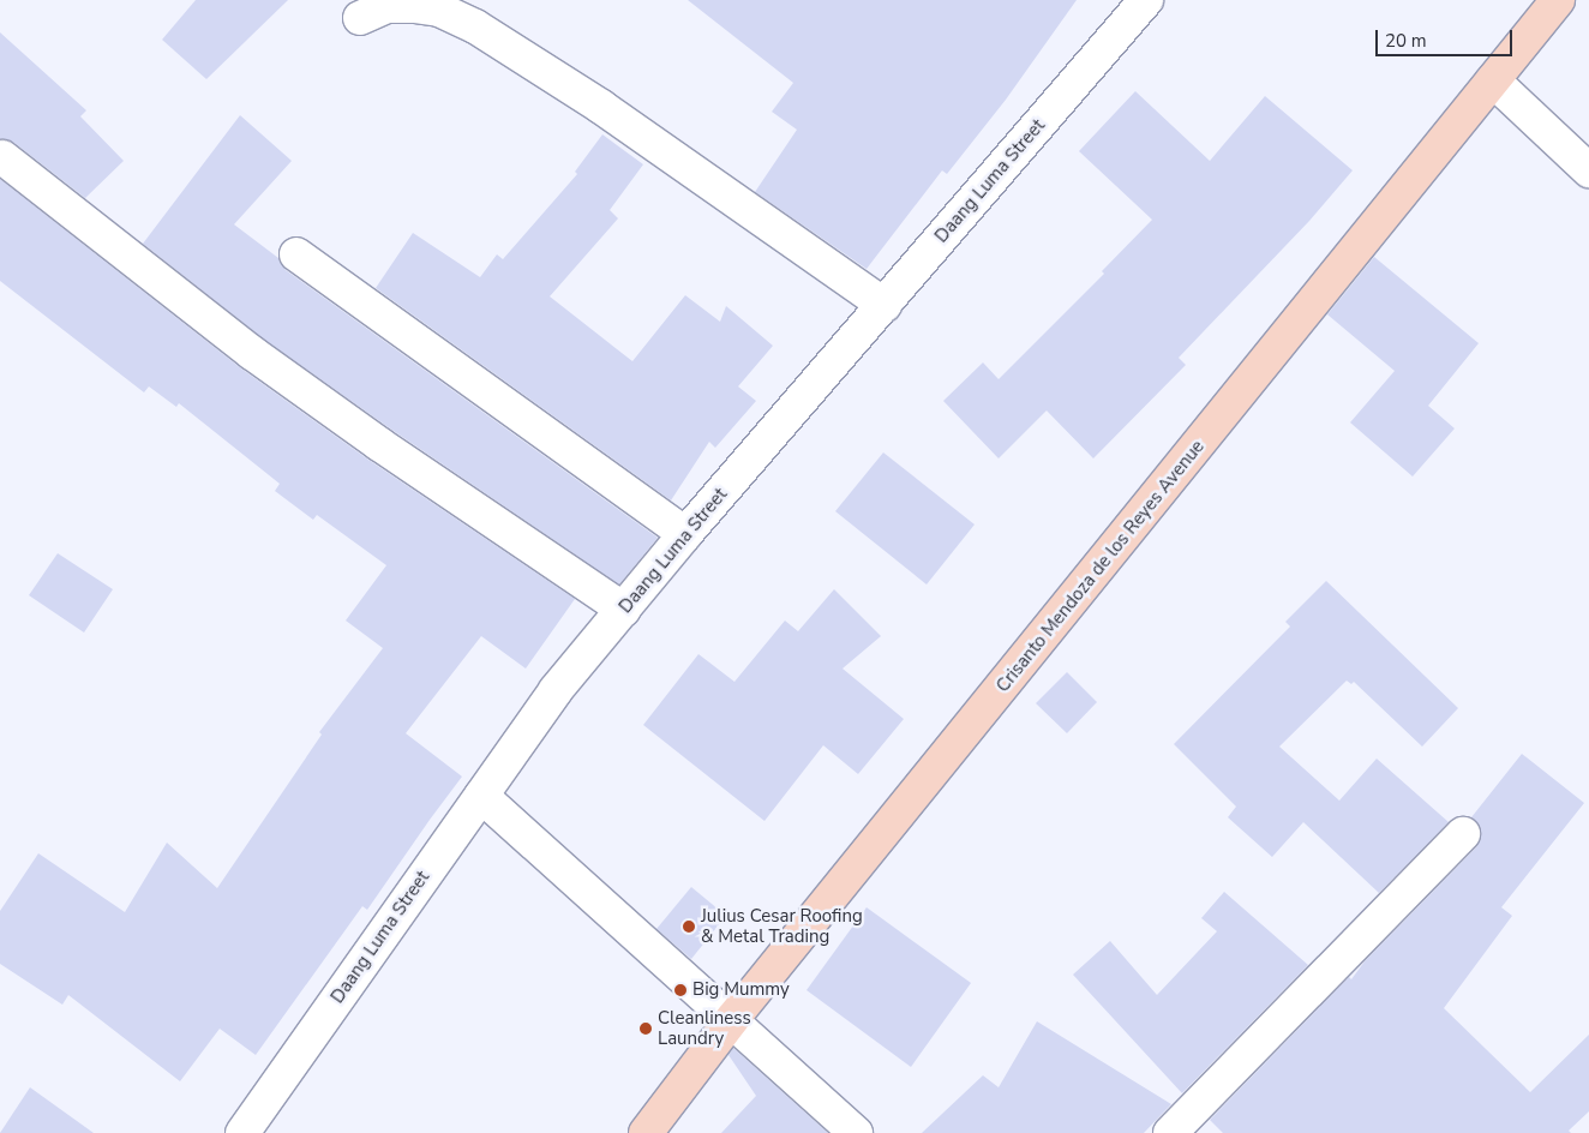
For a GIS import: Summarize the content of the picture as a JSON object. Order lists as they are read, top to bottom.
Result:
{
  "streets": {
    "main road": ["Crisanto Mendoza de los Reyes Avenue"],
    "street": ["Daang Luma Street"]
  },
  "places": ["Julius Cesar Roofing & Metal Trading", "Big Mummy", "Cleanliness Laundry"],
  "scale_bar": "20 m"
}
